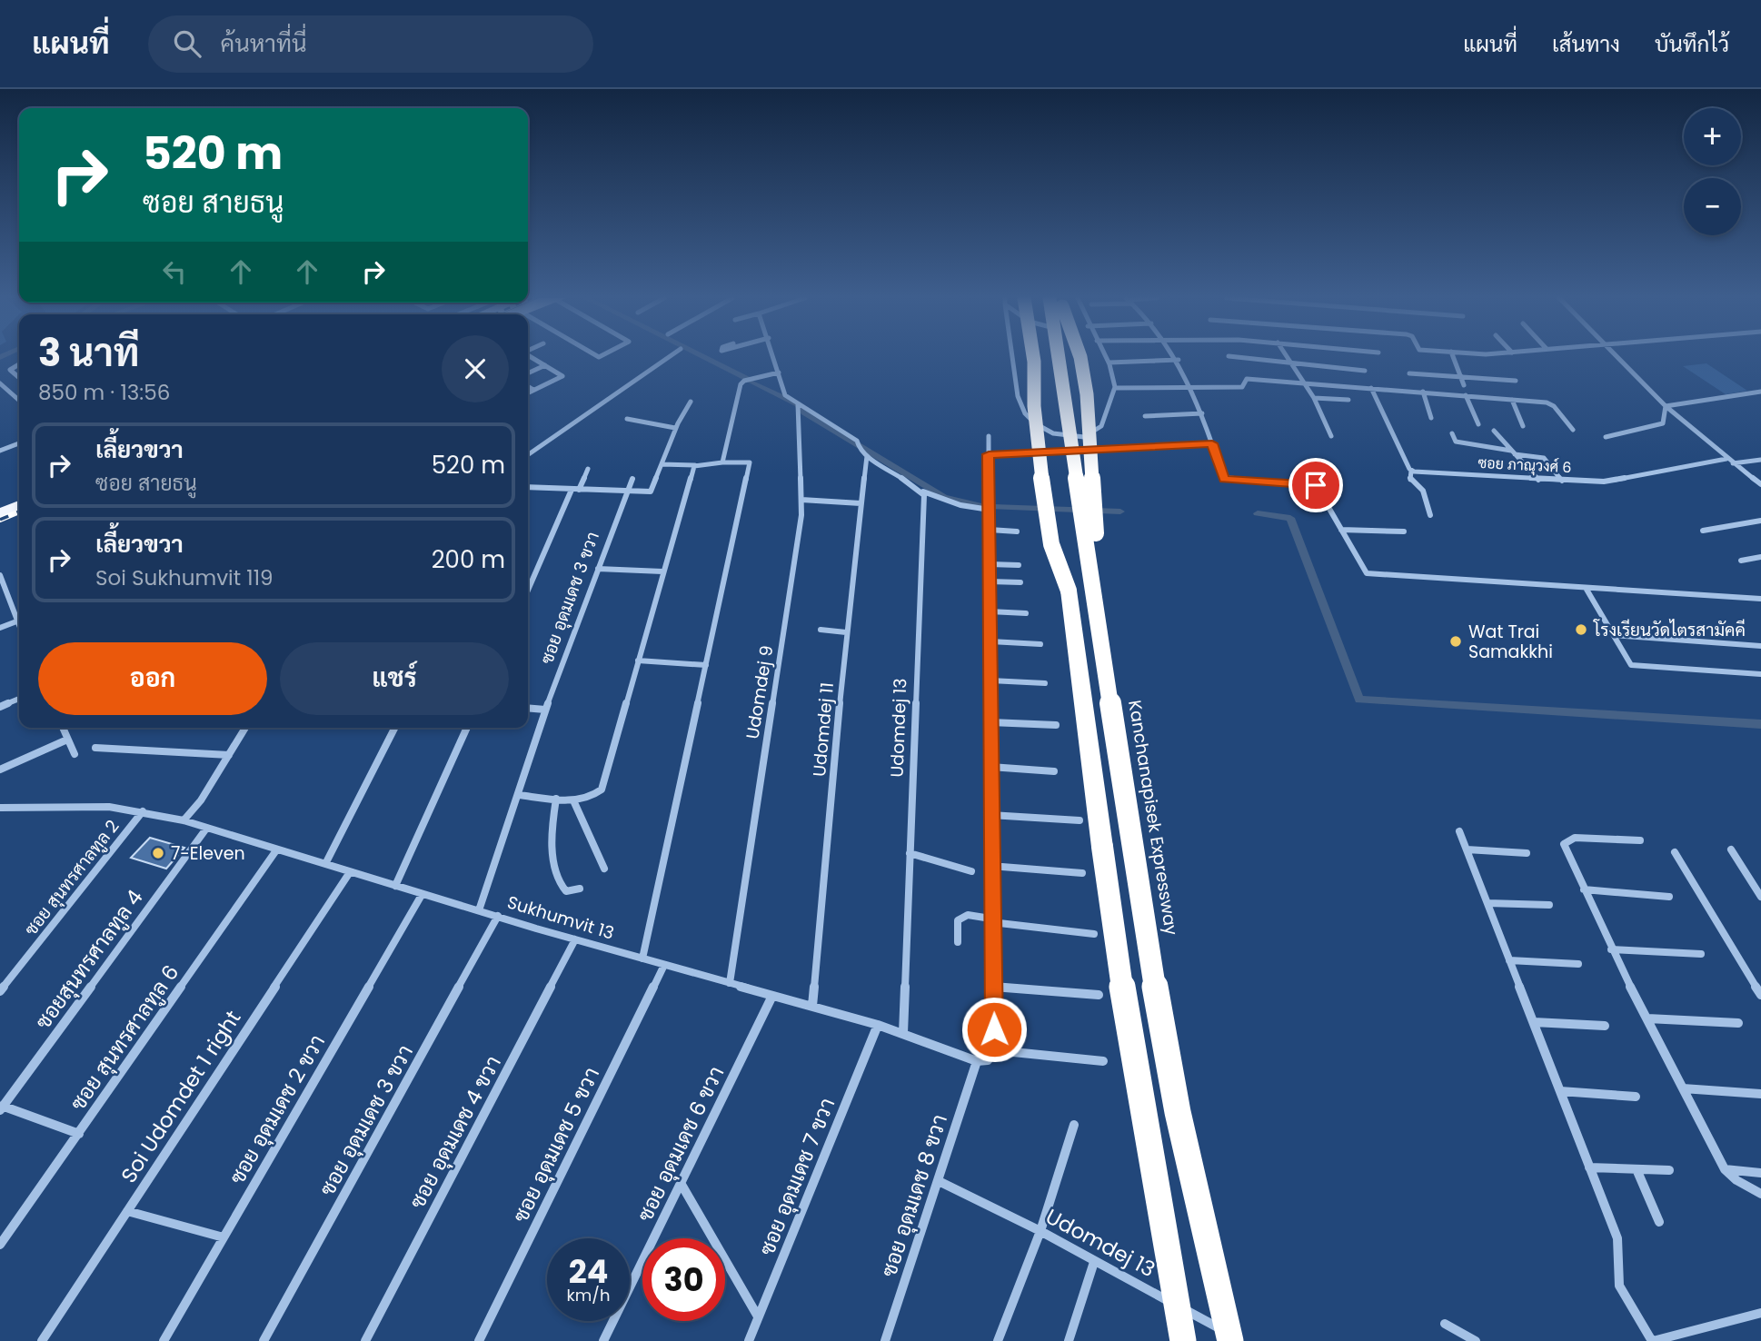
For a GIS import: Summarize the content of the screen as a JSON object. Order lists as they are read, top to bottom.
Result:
{
  "streets": {
    "highway": ["Kanchanapisek Expressway"],
    "street": [
      "ซอย ภาณุวงศ์ 6",
      "ซอย อุดมเดช 3 ขวา",
      "Udomdej 9",
      "Udomdej 13",
      "Udomdej 11",
      "ซอย สุนทรศาลทูล 2",
      "Sukhumvit 13",
      "ซอยสุนทรศาลทูล 4",
      "ซอย สุนทรศาลทูล 6",
      "Soi Udomdet 1 right",
      "ซอย อุดมเดช 2 ขวา",
      "ซอย อุดมเดช 4 ขวา",
      "ซอย อุดมเดช 6 ขวา",
      "ซอย อุดมเดช 5 ขวา",
      "ซอย อุดมเดช 7 ขวา",
      "ซอย อุดมเดช 8 ขวา"
    ]
  },
  "crossings": [
    ["ซอย อุดมเดช 3 ขวา", "Sukhumvit 13"],
    ["Udomdej 9", "Sukhumvit 13"],
    ["Udomdej 13", "Sukhumvit 13"],
    ["Udomdej 13", "ซอย อุดมเดช 8 ขวา"],
    ["Udomdej 11", "Sukhumvit 13"],
    ["ซอย สุนทรศาลทูล 2", "Sukhumvit 13"],
    ["Sukhumvit 13", "ซอยสุนทรศาลทูล 4"],
    ["Sukhumvit 13", "ซอย สุนทรศาลทูล 6"],
    ["Sukhumvit 13", "Soi Udomdet 1 right"],
    ["Sukhumvit 13", "ซอย อุดมเดช 2 ขวา"],
    ["Sukhumvit 13", "ซอย อุดมเดช 4 ขวา"],
    ["Sukhumvit 13", "ซอย อุดมเดช 6 ขวา"],
    ["Sukhumvit 13", "ซอย อุดมเดช 5 ขวา"],
    ["Sukhumvit 13", "ซอย อุดมเดช 7 ขวา"],
    ["Sukhumvit 13", "ซอย อุดมเดช 8 ขวา"]
  ],
  "places": ["โรงเรียนวัดไตรสามัคคี", "Wat Trai Samakkhi", "7-Eleven"],
  "page": {
    "header": "แผนที่",
    "search": "ค้นหาที่นี่",
    "nav": ["แผนที่", "เส้นทาง", "บันทึกไว้"],
    "map_buttons": ["+", "−"],
    "turn": ["520 m", "ซอย สายธนู"],
    "heading": ["3 นาที", "850 m · 13:56"],
    "list": [
      {
        "name": "เลี้ยวขวา",
        "note": "ซอย สายธนู",
        "value": "520 m"
      },
      {
        "name": "เลี้ยวขวา",
        "note": "Soi Sukhumvit 119",
        "value": "200 m"
      }
    ],
    "buttons": ["ออก", "แชร์"],
    "speed": "24 km/h",
    "limit": "30"
  }
}
